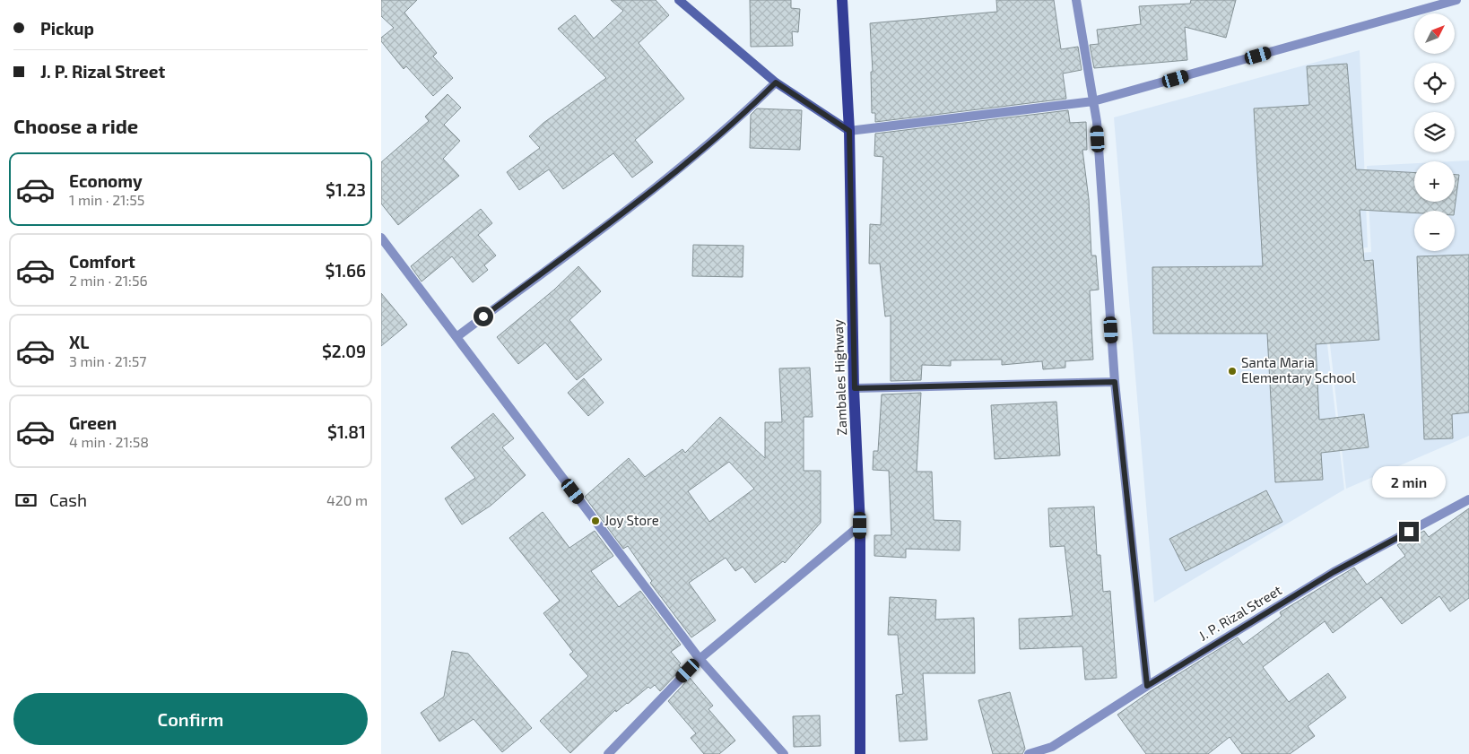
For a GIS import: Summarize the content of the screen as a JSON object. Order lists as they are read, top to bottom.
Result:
{
  "streets": {
    "main road": ["Zambales Highway"],
    "street": ["J. P. Rizal Street"]
  },
  "places": ["Santa Maria Elementary School", "Joy Store"],
  "north": "top right",
  "page": {
    "banner": ["Pickup", "J. P. Rizal Street"],
    "map_buttons": ["+", "−"],
    "heading": "Choose a ride",
    "list": [
      {
        "name": "Economy",
        "note": "1 min · 21:55",
        "value": "$1.23"
      },
      {
        "name": "Comfort",
        "note": "2 min · 21:56",
        "value": "$1.66"
      },
      {
        "name": "XL",
        "note": "3 min · 21:57",
        "value": "$2.09"
      },
      {
        "name": "Green",
        "note": "4 min · 21:58",
        "value": "$1.81"
      }
    ],
    "bubble": "2 min",
    "pay": ["Cash", "420 m"],
    "buttons": "Confirm"
  }
}
